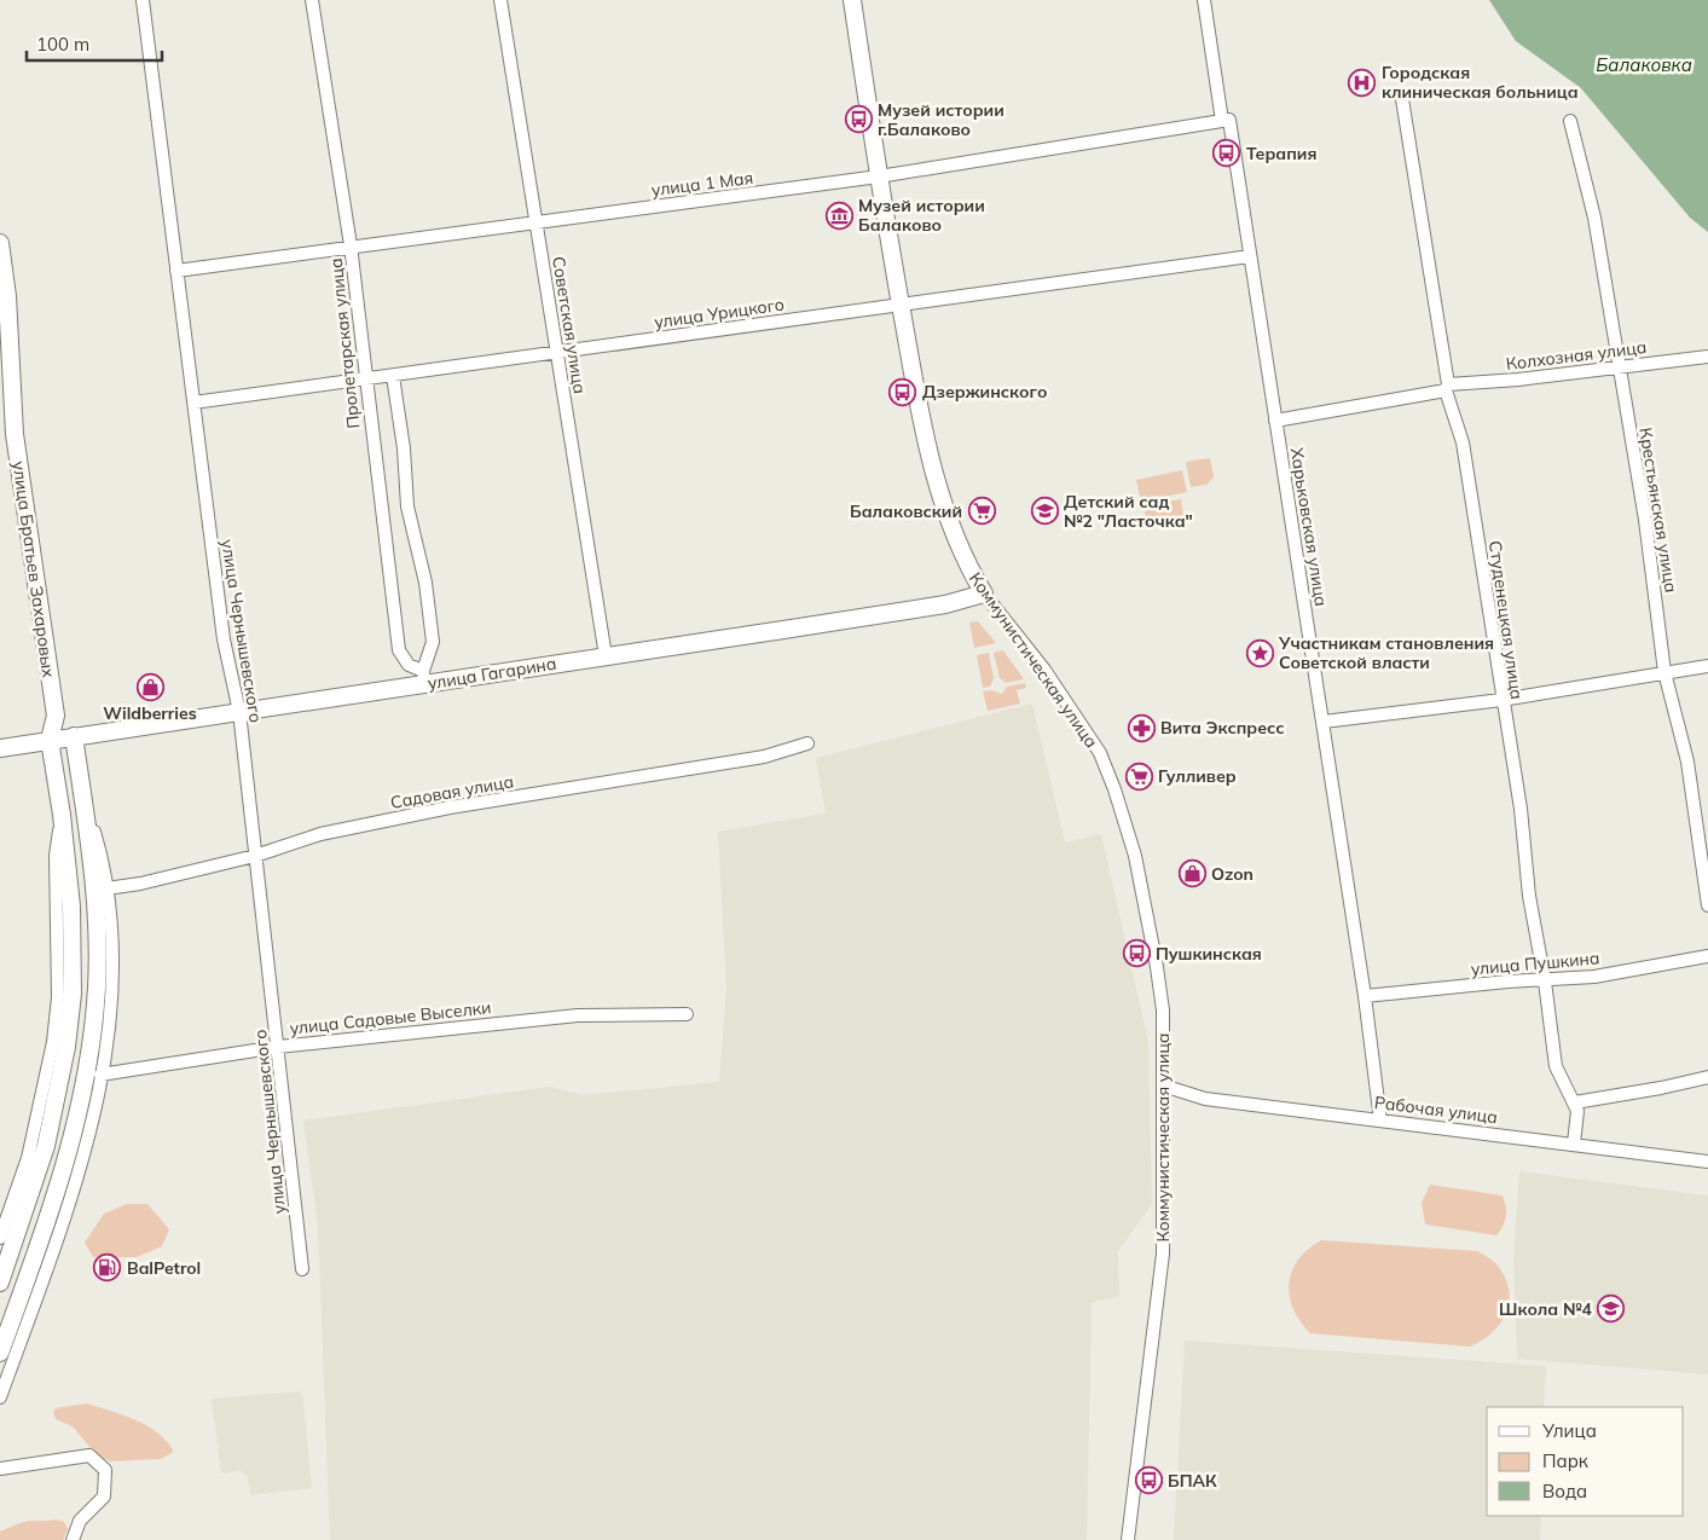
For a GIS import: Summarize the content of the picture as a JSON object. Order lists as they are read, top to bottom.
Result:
{
  "streets": {
    "main road": ["улица Братьев Захаровых", "Коммунистическая улица", "улица Гагарина"],
    "street": [
      "улица 1 Мая",
      "улица Урицкого",
      "Советская улица",
      "Пролетарская улица",
      "Колхозная улица",
      "Крестьянская улица",
      "Харьковская улица",
      "Студенецкая улица",
      "улица Чернышевского",
      "Садовая улица",
      "улица Пушкина",
      "улица Садовые Выселки",
      "Рабочая улица"
    ]
  },
  "crossings": [
    ["улица 1 Мая", "Советская улица"],
    ["улица 1 Мая", "Пролетарская улица"],
    ["улица 1 Мая", "Харьковская улица"],
    ["улица 1 Мая", "улица Чернышевского"],
    ["улица 1 Мая", "Коммунистическая улица"],
    ["улица Урицкого", "Советская улица"],
    ["улица Урицкого", "Пролетарская улица"],
    ["улица Урицкого", "Харьковская улица"],
    ["улица Урицкого", "улица Чернышевского"],
    ["улица Урицкого", "Коммунистическая улица"],
    ["Советская улица", "улица Гагарина"],
    ["Пролетарская улица", "улица Гагарина"],
    ["Колхозная улица", "Крестьянская улица"],
    ["Колхозная улица", "Харьковская улица"],
    ["Колхозная улица", "Студенецкая улица"],
    ["Харьковская улица", "улица Пушкина"],
    ["Харьковская улица", "Рабочая улица"],
    ["улица Братьев Захаровых", "улица Гагарина"],
    ["Студенецкая улица", "улица Пушкина"],
    ["Студенецкая улица", "Рабочая улица"],
    ["улица Чернышевского", "улица Гагарина"],
    ["улица Чернышевского", "Садовая улица"],
    ["улица Чернышевского", "улица Садовые Выселки"],
    ["Коммунистическая улица", "улица Гагарина"],
    ["Коммунистическая улица", "Рабочая улица"]
  ],
  "water": ["Балаковка"],
  "places": {
    "hospital": ["Городская клиническая больница"],
    "bus stop": [
      "Музей истории г.Балаково",
      "Терапия",
      "Дзержинского",
      "Пушкинская",
      "БПАК"
    ],
    "museum": ["Музей истории Балаково"],
    "supermarket": ["Балаковский", "Гулливер"],
    "school or university": ["Детский сад №2 \"Ласточка\"", "Школа №4"],
    "place": ["Участникам становления Советской власти"],
    "shop": ["Wildberries", "Ozon"],
    "pharmacy": ["Вита Экспресс"],
    "fuel station": ["BalPetrol"]
  },
  "legend": ["Улица", "Парк", "Вода"],
  "scale_bar": "100 m"
}
